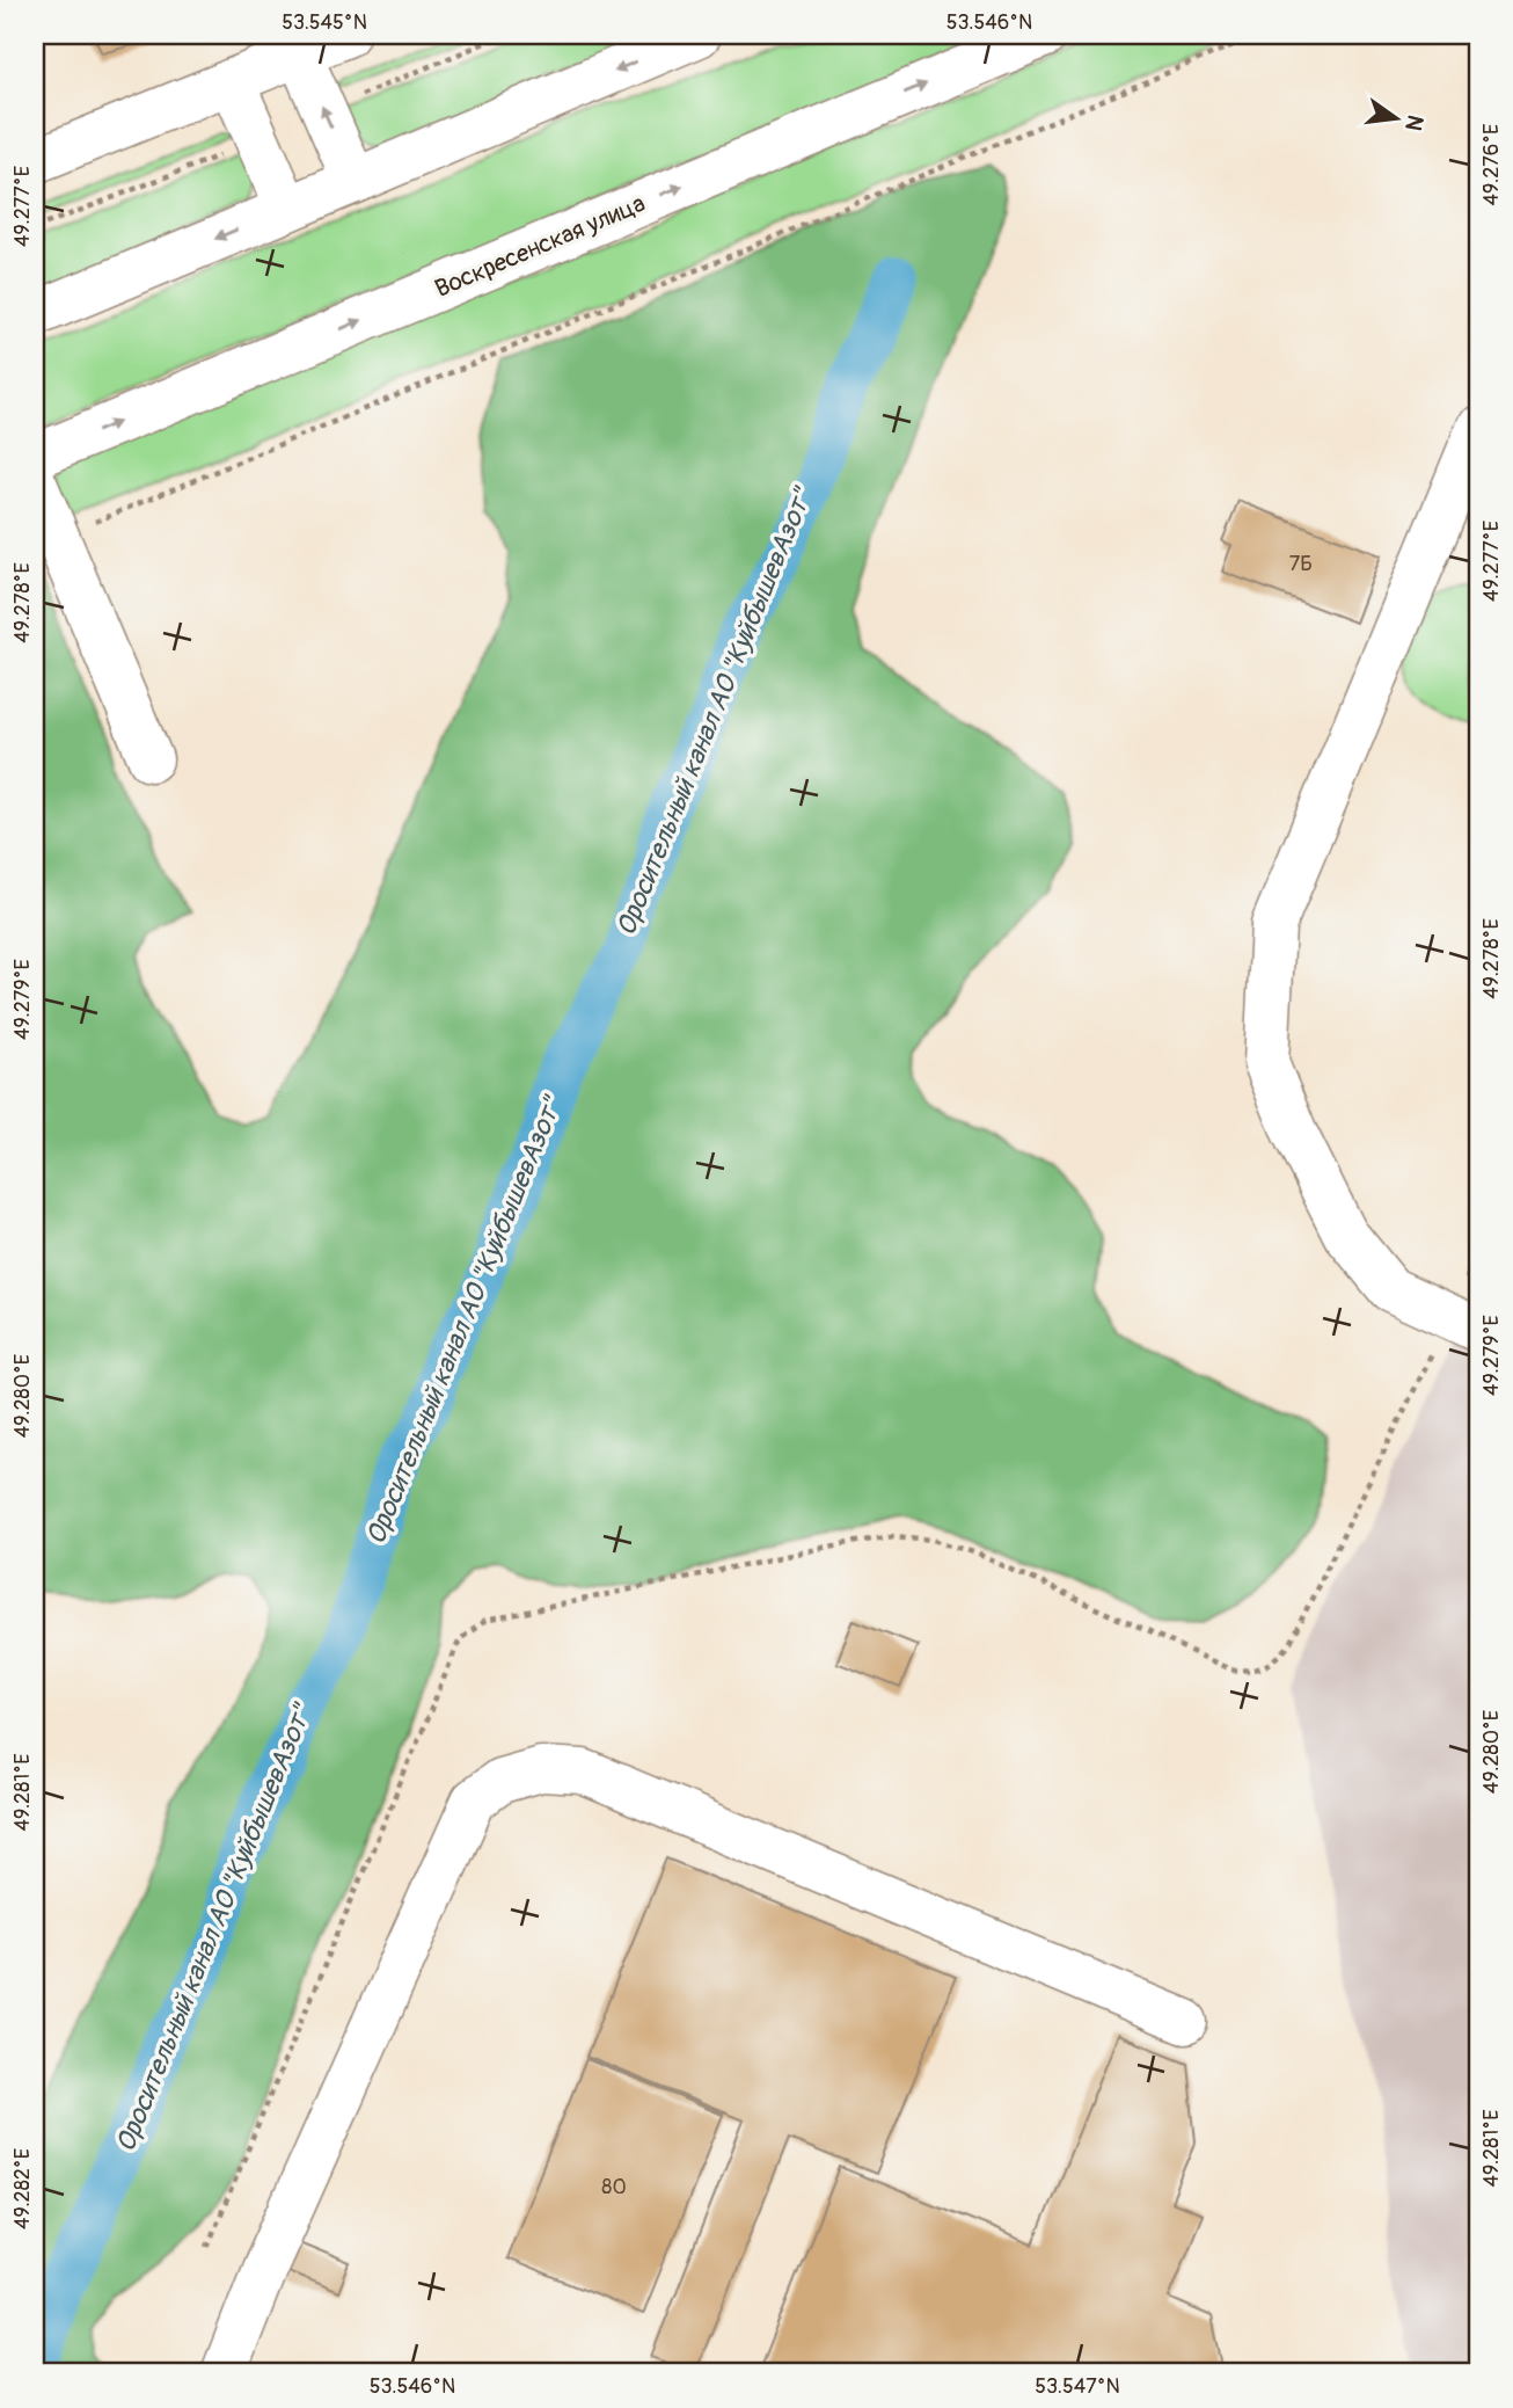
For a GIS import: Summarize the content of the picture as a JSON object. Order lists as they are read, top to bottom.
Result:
{
  "streets": {
    "main road": ["Воскресенская улица"]
  },
  "water": ["Оросительный канал АО \"КуйбышевАзот\""],
  "house_numbers": ["7Б", "80"],
  "north": "right",
  "coordinates": [
    "53.545°N",
    "53.546°N",
    "49.276°E",
    "49.277°E",
    "49.278°E",
    "49.279°E",
    "49.280°E",
    "49.281°E",
    "49.282°E",
    "53.547°N"
  ]
}
